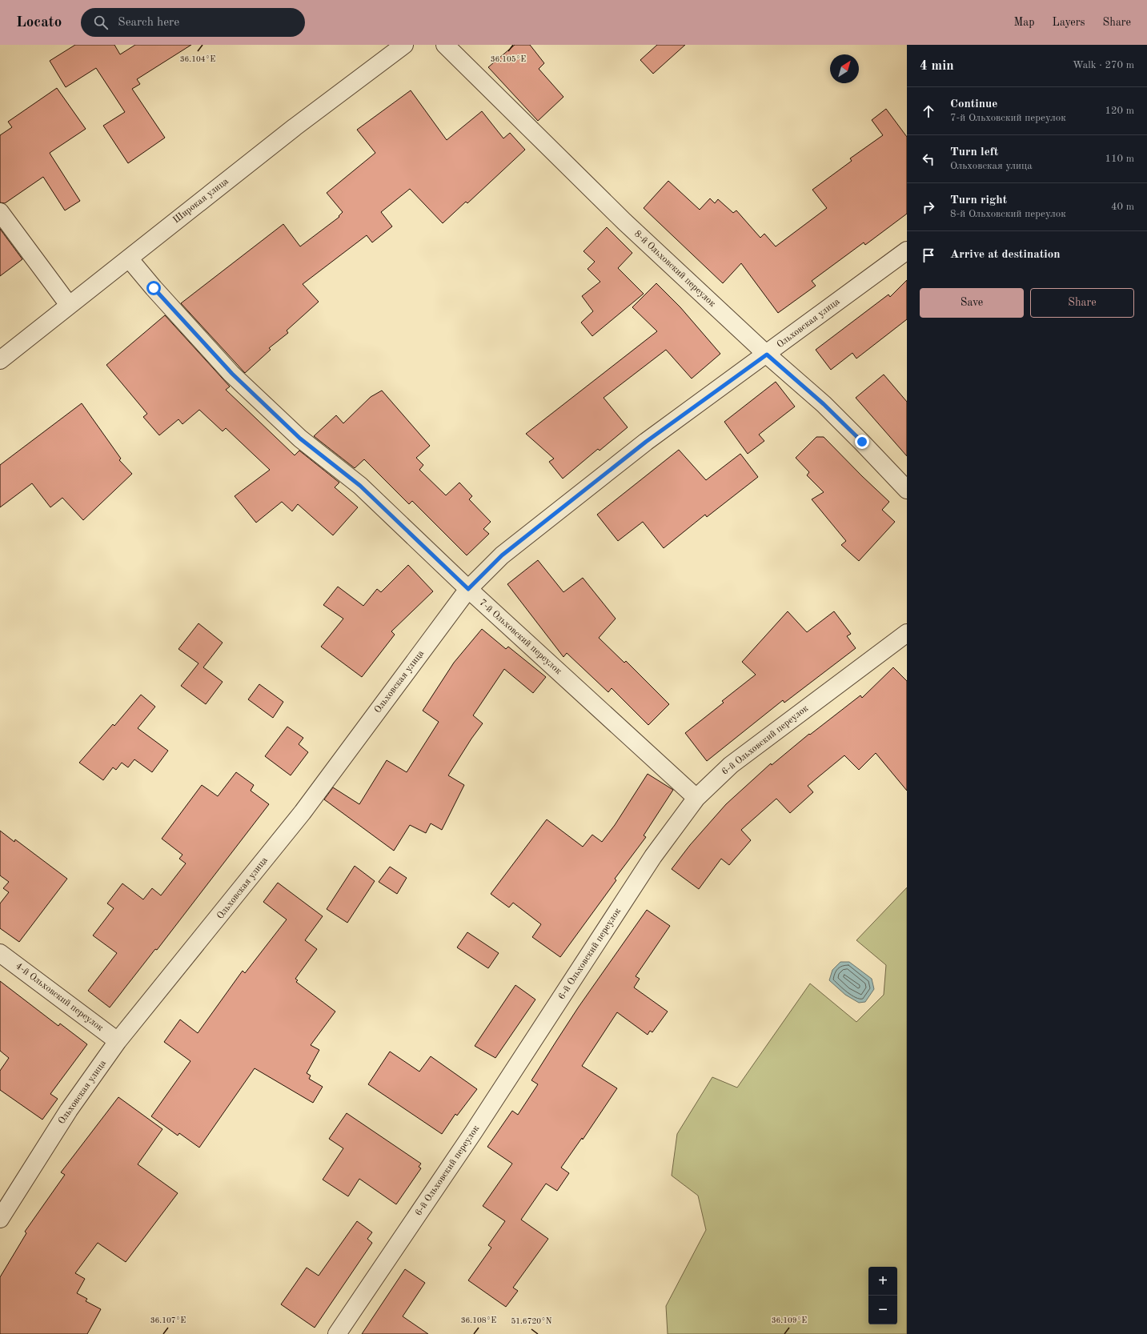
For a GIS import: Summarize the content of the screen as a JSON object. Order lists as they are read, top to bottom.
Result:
{
  "streets": {
    "street": [
      "Широкая улица",
      "8-й Ольховский переулок",
      "Ольховская улица",
      "7-й Ольховский переулок",
      "6-й Ольховский переулок",
      "4-й Ольховский переулок"
    ]
  },
  "crossings": [
    ["Широкая улица", "7-й Ольховский переулок"],
    ["8-й Ольховский переулок", "Ольховская улица"],
    ["Ольховская улица", "7-й Ольховский переулок"],
    ["Ольховская улица", "4-й Ольховский переулок"],
    ["7-й Ольховский переулок", "6-й Ольховский переулок"]
  ],
  "north": "top right",
  "page": {
    "header": "Locato",
    "search": "Search here",
    "nav": ["Map", "Layers", "Share"],
    "heading": ["4 min", "Walk · 270 m"],
    "list": [
      ["Continue", "7-й Ольховский переулок", "120 m"],
      ["Turn left", "Ольховская улица", "110 m"],
      ["Turn right", "8-й Ольховский переулок", "40 m"],
      "Arrive at destination"
    ],
    "buttons": ["Save", "Share"],
    "map_buttons": ["+", "−"]
  },
  "coordinates": [
    "36.104°E",
    "36.105°E",
    "36.107°E",
    "36.108°E",
    "36.109°E",
    "51.6720°N"
  ]
}
